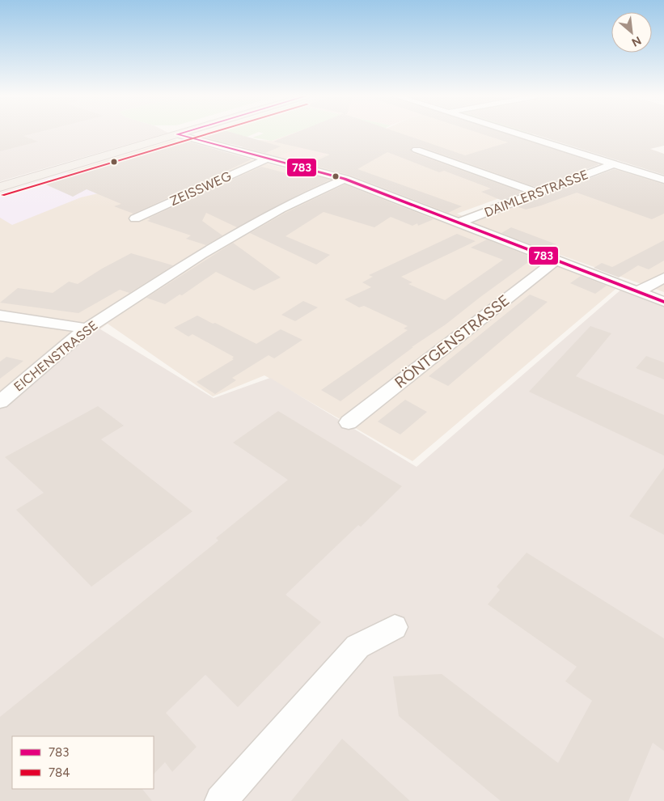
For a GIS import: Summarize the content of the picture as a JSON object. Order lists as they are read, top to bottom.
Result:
{
  "streets": {
    "street": [
      "ZEISSWEG",
      "DAIMLERSTRASSE",
      "RÖNTGENSTRASSE",
      "EICHENSTRASSE"
    ]
  },
  "lines": ["transit line 783", "transit line 784"],
  "legend": ["783", "784"],
  "north": "bottom right"
}
